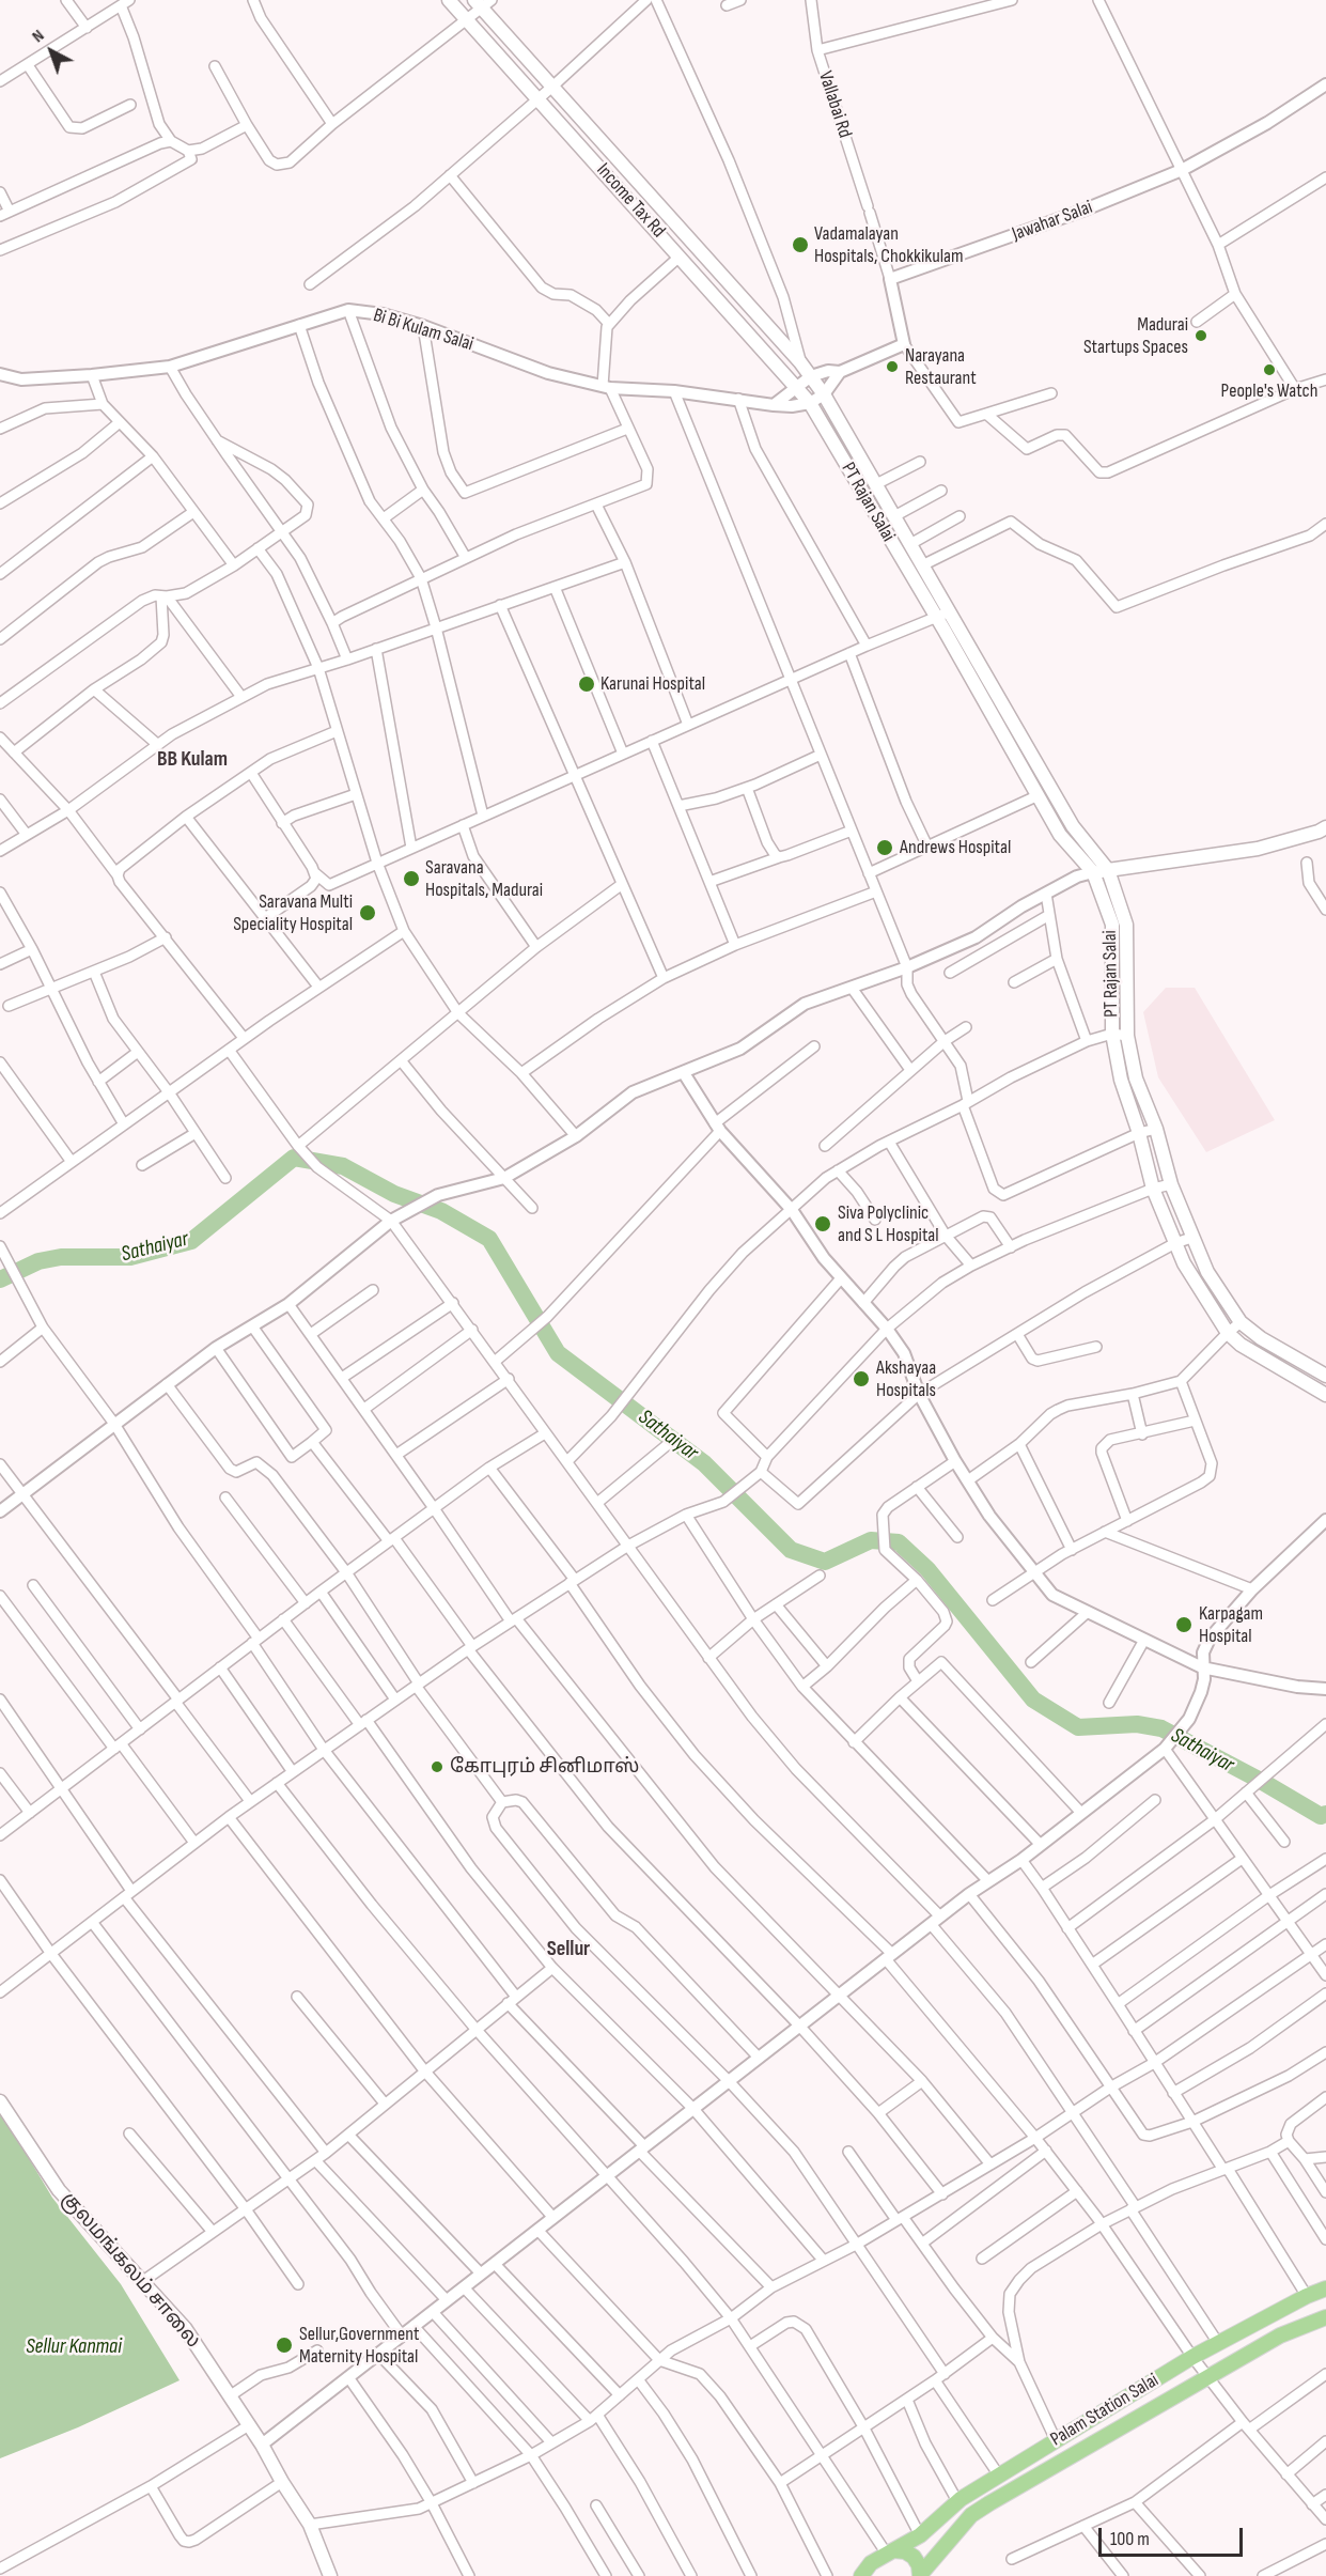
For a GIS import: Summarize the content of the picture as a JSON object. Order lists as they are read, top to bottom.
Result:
{
  "streets": {
    "main road": [
      "Income Tax Rd",
      "PT Rajan Salai",
      "குலமங்கலம் சாலை",
      "Palam Station Salai"
    ],
    "street": ["Vallabai Rd", "Jawahar Salai", "Bi Bi Kulam Salai"]
  },
  "crossings": [
    ["Vallabai Rd", "Jawahar Salai"],
    ["Income Tax Rd", "Bi Bi Kulam Salai"],
    ["Income Tax Rd", "PT Rajan Salai"],
    ["Bi Bi Kulam Salai", "PT Rajan Salai"]
  ],
  "districts": ["BB Kulam", "Sellur"],
  "water": ["Sathaiyar", "Sellur Kanmai"],
  "places": [
    "Vadamalayan Hospitals, Chokkikulam",
    "Madurai Startups Spaces",
    "Narayana Restaurant",
    "People's Watch",
    "Karunai Hospital",
    "Andrews Hospital",
    "Saravana Hospitals, Madurai",
    "Saravana Multi Speciality Hospital",
    "Siva Polyclinic and S L Hospital",
    "Akshayaa Hospitals",
    "Karpagam Hospital",
    "கோபுரம் சினிமாஸ்",
    "Sellur,Government Maternity Hospital"
  ],
  "scale_bar": "100 m",
  "north": "top left"
}
